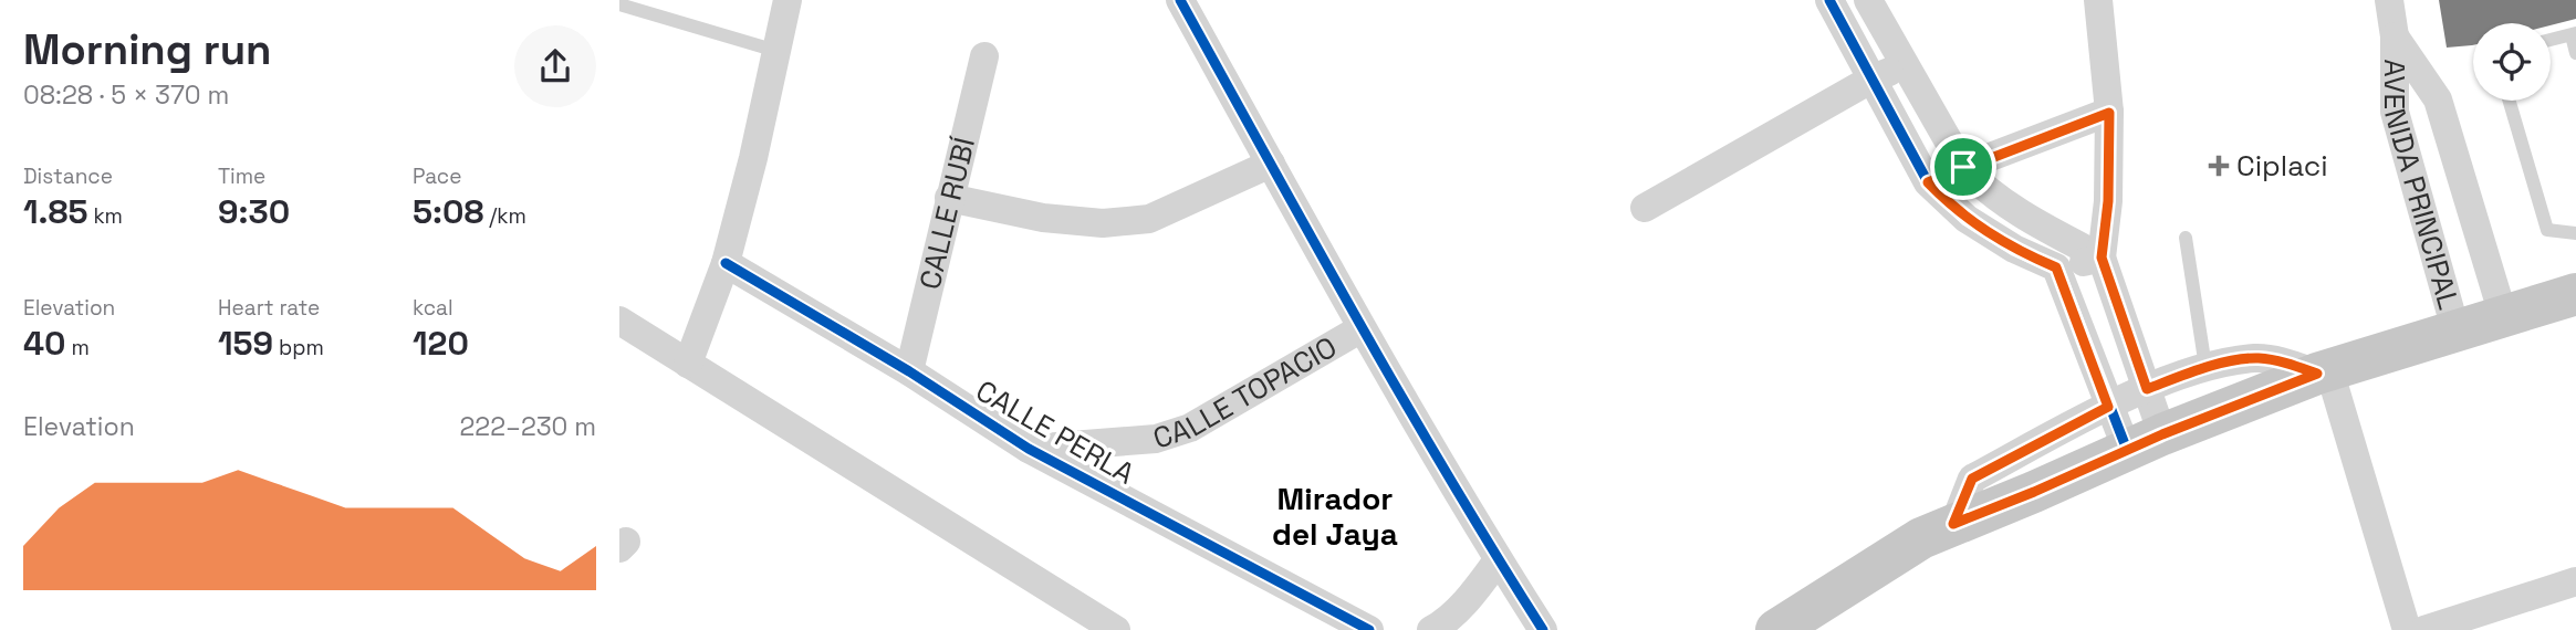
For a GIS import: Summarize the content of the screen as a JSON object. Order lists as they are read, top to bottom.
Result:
{
  "streets": {
    "street": [
      "AVENIDA PRINCIPAL",
      "CALLE RUBÍ",
      "CALLE TOPACIO",
      "CALLE PERLA"
    ]
  },
  "crossings": [
    ["CALLE RUBÍ", "CALLE PERLA"],
    ["CALLE TOPACIO", "CALLE PERLA"]
  ],
  "districts": ["Mirador del Jaya"],
  "places": {
    "health": ["Ciplaci"]
  },
  "page": {
    "heading": ["Morning run", "08:28 · 5 × 370 m"],
    "stats": [
      ["Distance", "1.85 km"],
      ["Time", "9:30"],
      ["Pace", "5:08 /km"],
      ["Elevation", "40 m"],
      ["Heart rate", "159 bpm"],
      ["kcal", "120"]
    ],
    "chart": ["Elevation", "222–230 m"]
  }
}
